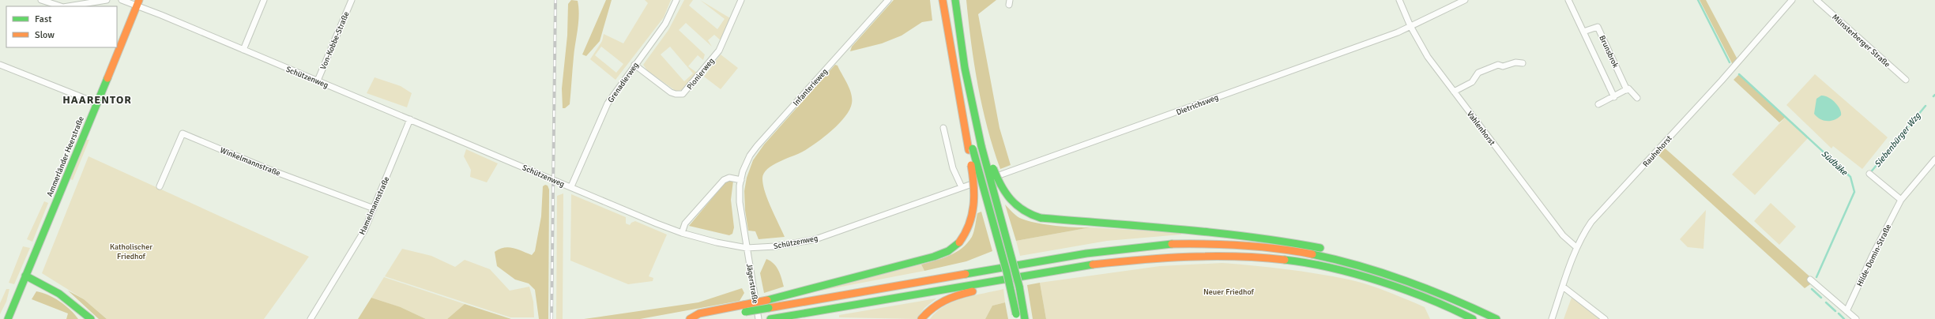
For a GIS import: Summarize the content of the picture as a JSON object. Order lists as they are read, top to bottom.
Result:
{
  "streets": {
    "main road": ["Ammerländer Heerstraße"],
    "street": [
      "Von-Kobbe-Straße",
      "Münsterberger Straße",
      "Brunsbrok",
      "Pionierweg",
      "Schützenweg",
      "Grenadierweg",
      "Infanterieweg",
      "Dietrichsweg",
      "Vahlenhorst",
      "Rauhehorst",
      "Winkelmannstraße",
      "Hamelmannstraße",
      "Hilde-Domin-Straße",
      "Jägerstraße"
    ]
  },
  "crossings": [
    ["Von-Kobbe-Straße", "Schützenweg"],
    ["Pionierweg", "Grenadierweg"],
    ["Schützenweg", "Grenadierweg"],
    ["Schützenweg", "Infanterieweg"],
    ["Schützenweg", "Dietrichsweg"],
    ["Schützenweg", "Ammerländer Heerstraße"],
    ["Schützenweg", "Hamelmannstraße"],
    ["Schützenweg", "Jägerstraße"],
    ["Infanterieweg", "Jägerstraße"],
    ["Dietrichsweg", "Vahlenhorst"],
    ["Vahlenhorst", "Rauhehorst"],
    ["Winkelmannstraße", "Hamelmannstraße"]
  ],
  "districts": ["HAARENTOR"],
  "water": ["Siebenbürger Wzg", "Südbäke"],
  "parks": ["Katholischer Friedhof", "Neuer Friedhof"],
  "legend": ["Fast", "Slow"]
}
